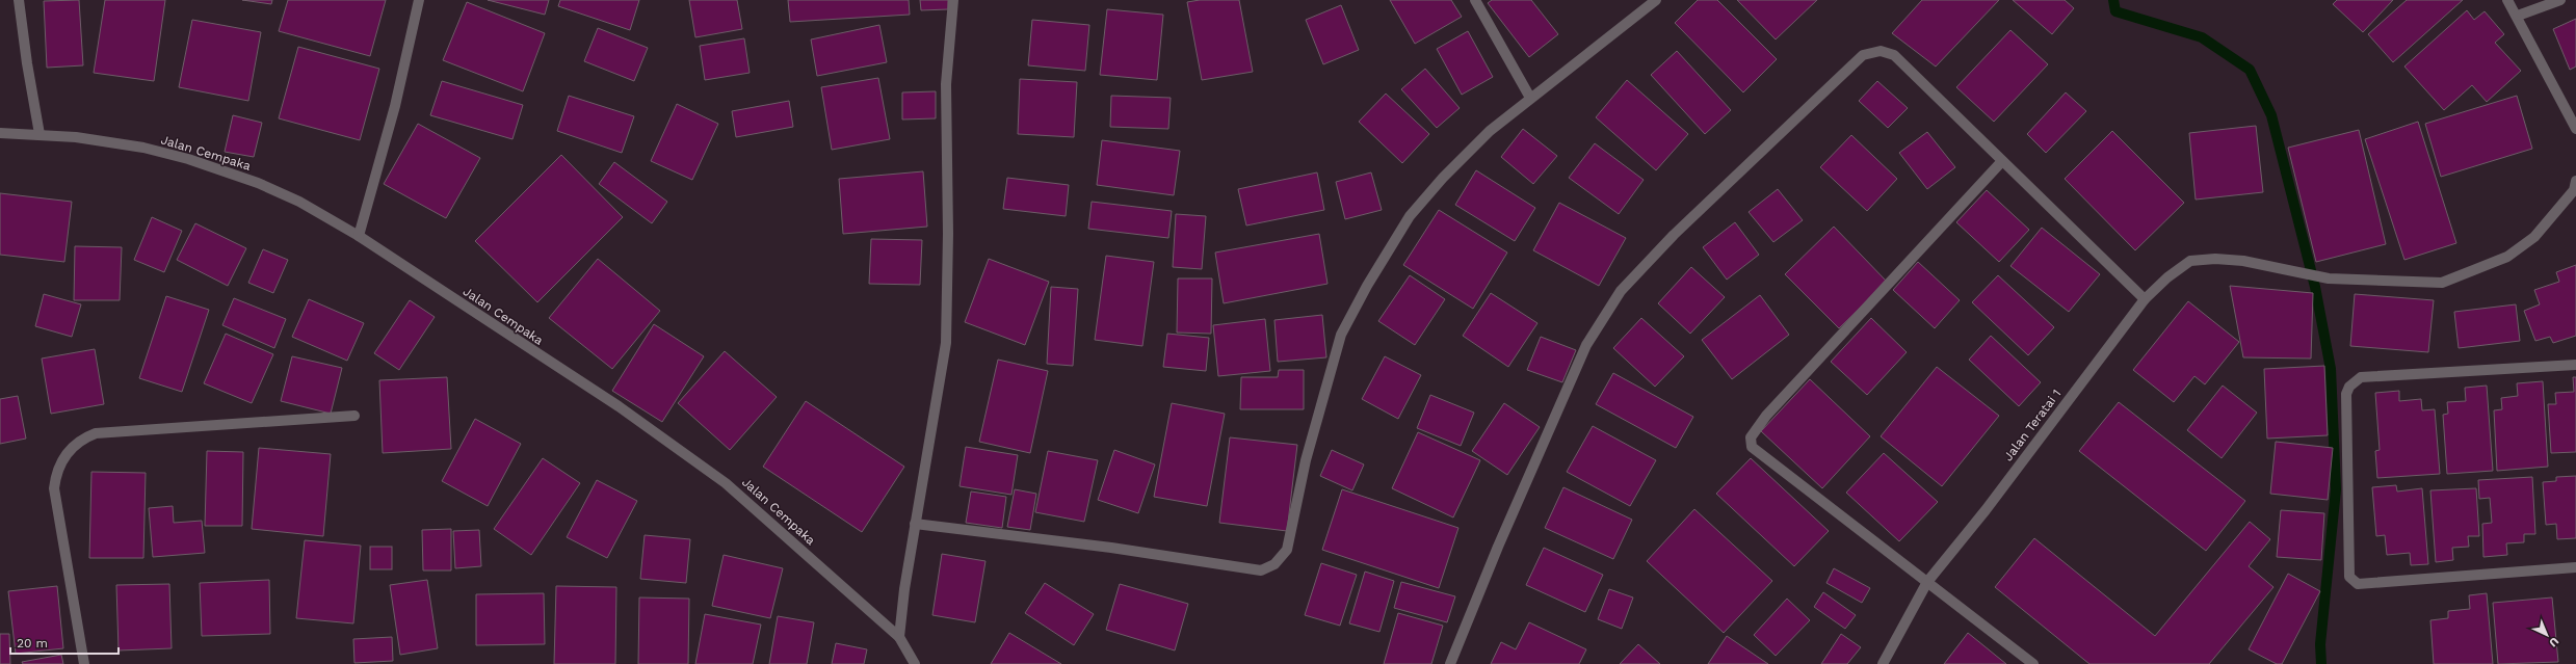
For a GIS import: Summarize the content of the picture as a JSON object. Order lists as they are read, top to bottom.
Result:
{
  "streets": {
    "street": ["Jalan Cempaka", "Jalan Teratai 1"]
  },
  "scale_bar": "20 m",
  "north": "bottom right"
}
